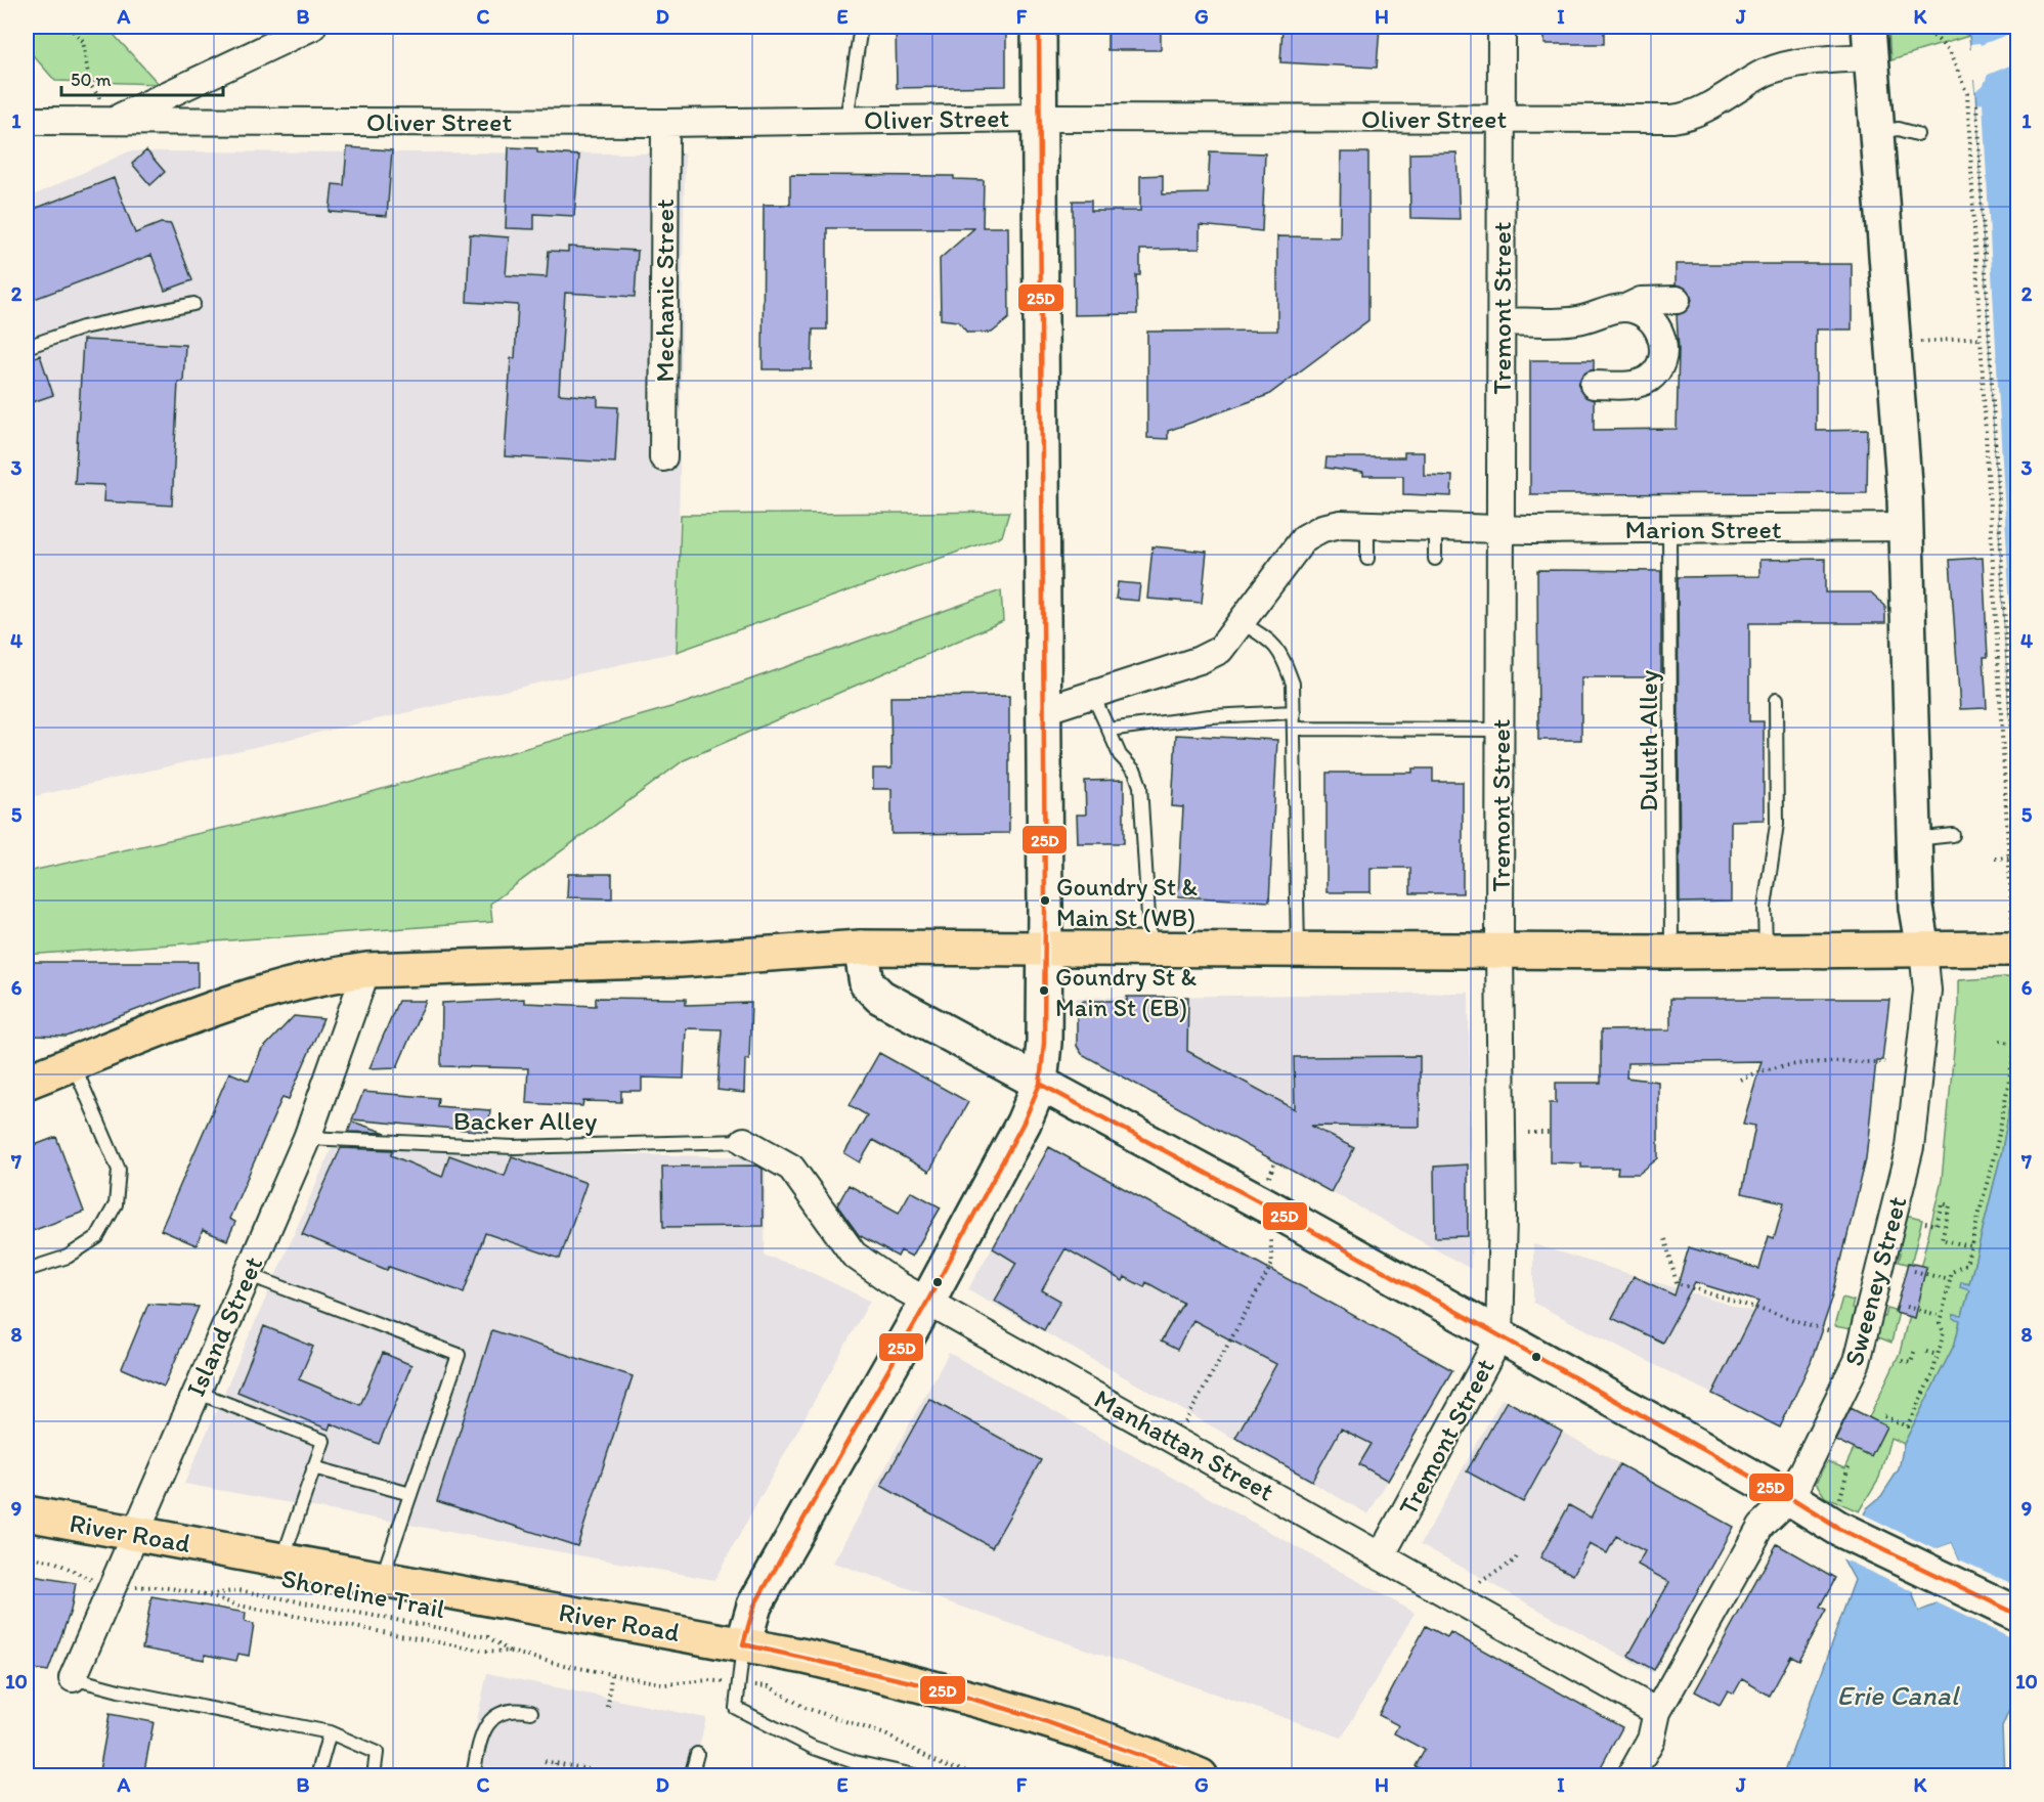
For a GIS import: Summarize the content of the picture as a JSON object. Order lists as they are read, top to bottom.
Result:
{
  "streets": {
    "main road": ["River Road"],
    "street": [
      "Oliver Street",
      "Mechanic Street",
      "Tremont Street",
      "Marion Street",
      "Sweeney Street",
      "Island Street",
      "Manhattan Street"
    ],
    "lane": ["Duluth Alley", "Backer Alley"],
    "path": ["Shoreline Trail"]
  },
  "crossings": [
    ["Oliver Street", "Mechanic Street"],
    ["Oliver Street", "Tremont Street"],
    ["Tremont Street", "Marion Street"],
    ["Tremont Street", "Manhattan Street"],
    ["Marion Street", "Duluth Alley"],
    ["Backer Alley", "Island Street"],
    ["Backer Alley", "Manhattan Street"],
    ["Sweeney Street", "Manhattan Street"],
    ["Island Street", "River Road"]
  ],
  "water": ["Erie Canal"],
  "places": ["Goundry St & Main St (WB)", "Goundry St & Main St (EB)"],
  "lines": ["transit line 25D"],
  "scale_bar": "50 m",
  "grid": {
    "columns": [
      "A",
      "B",
      "C",
      "D",
      "E",
      "F",
      "G",
      "H",
      "I",
      "J",
      "K"
    ],
    "rows": [
      "1",
      "2",
      "3",
      "4",
      "5",
      "6",
      "7",
      "8",
      "9",
      "10"
    ]
  }
}
